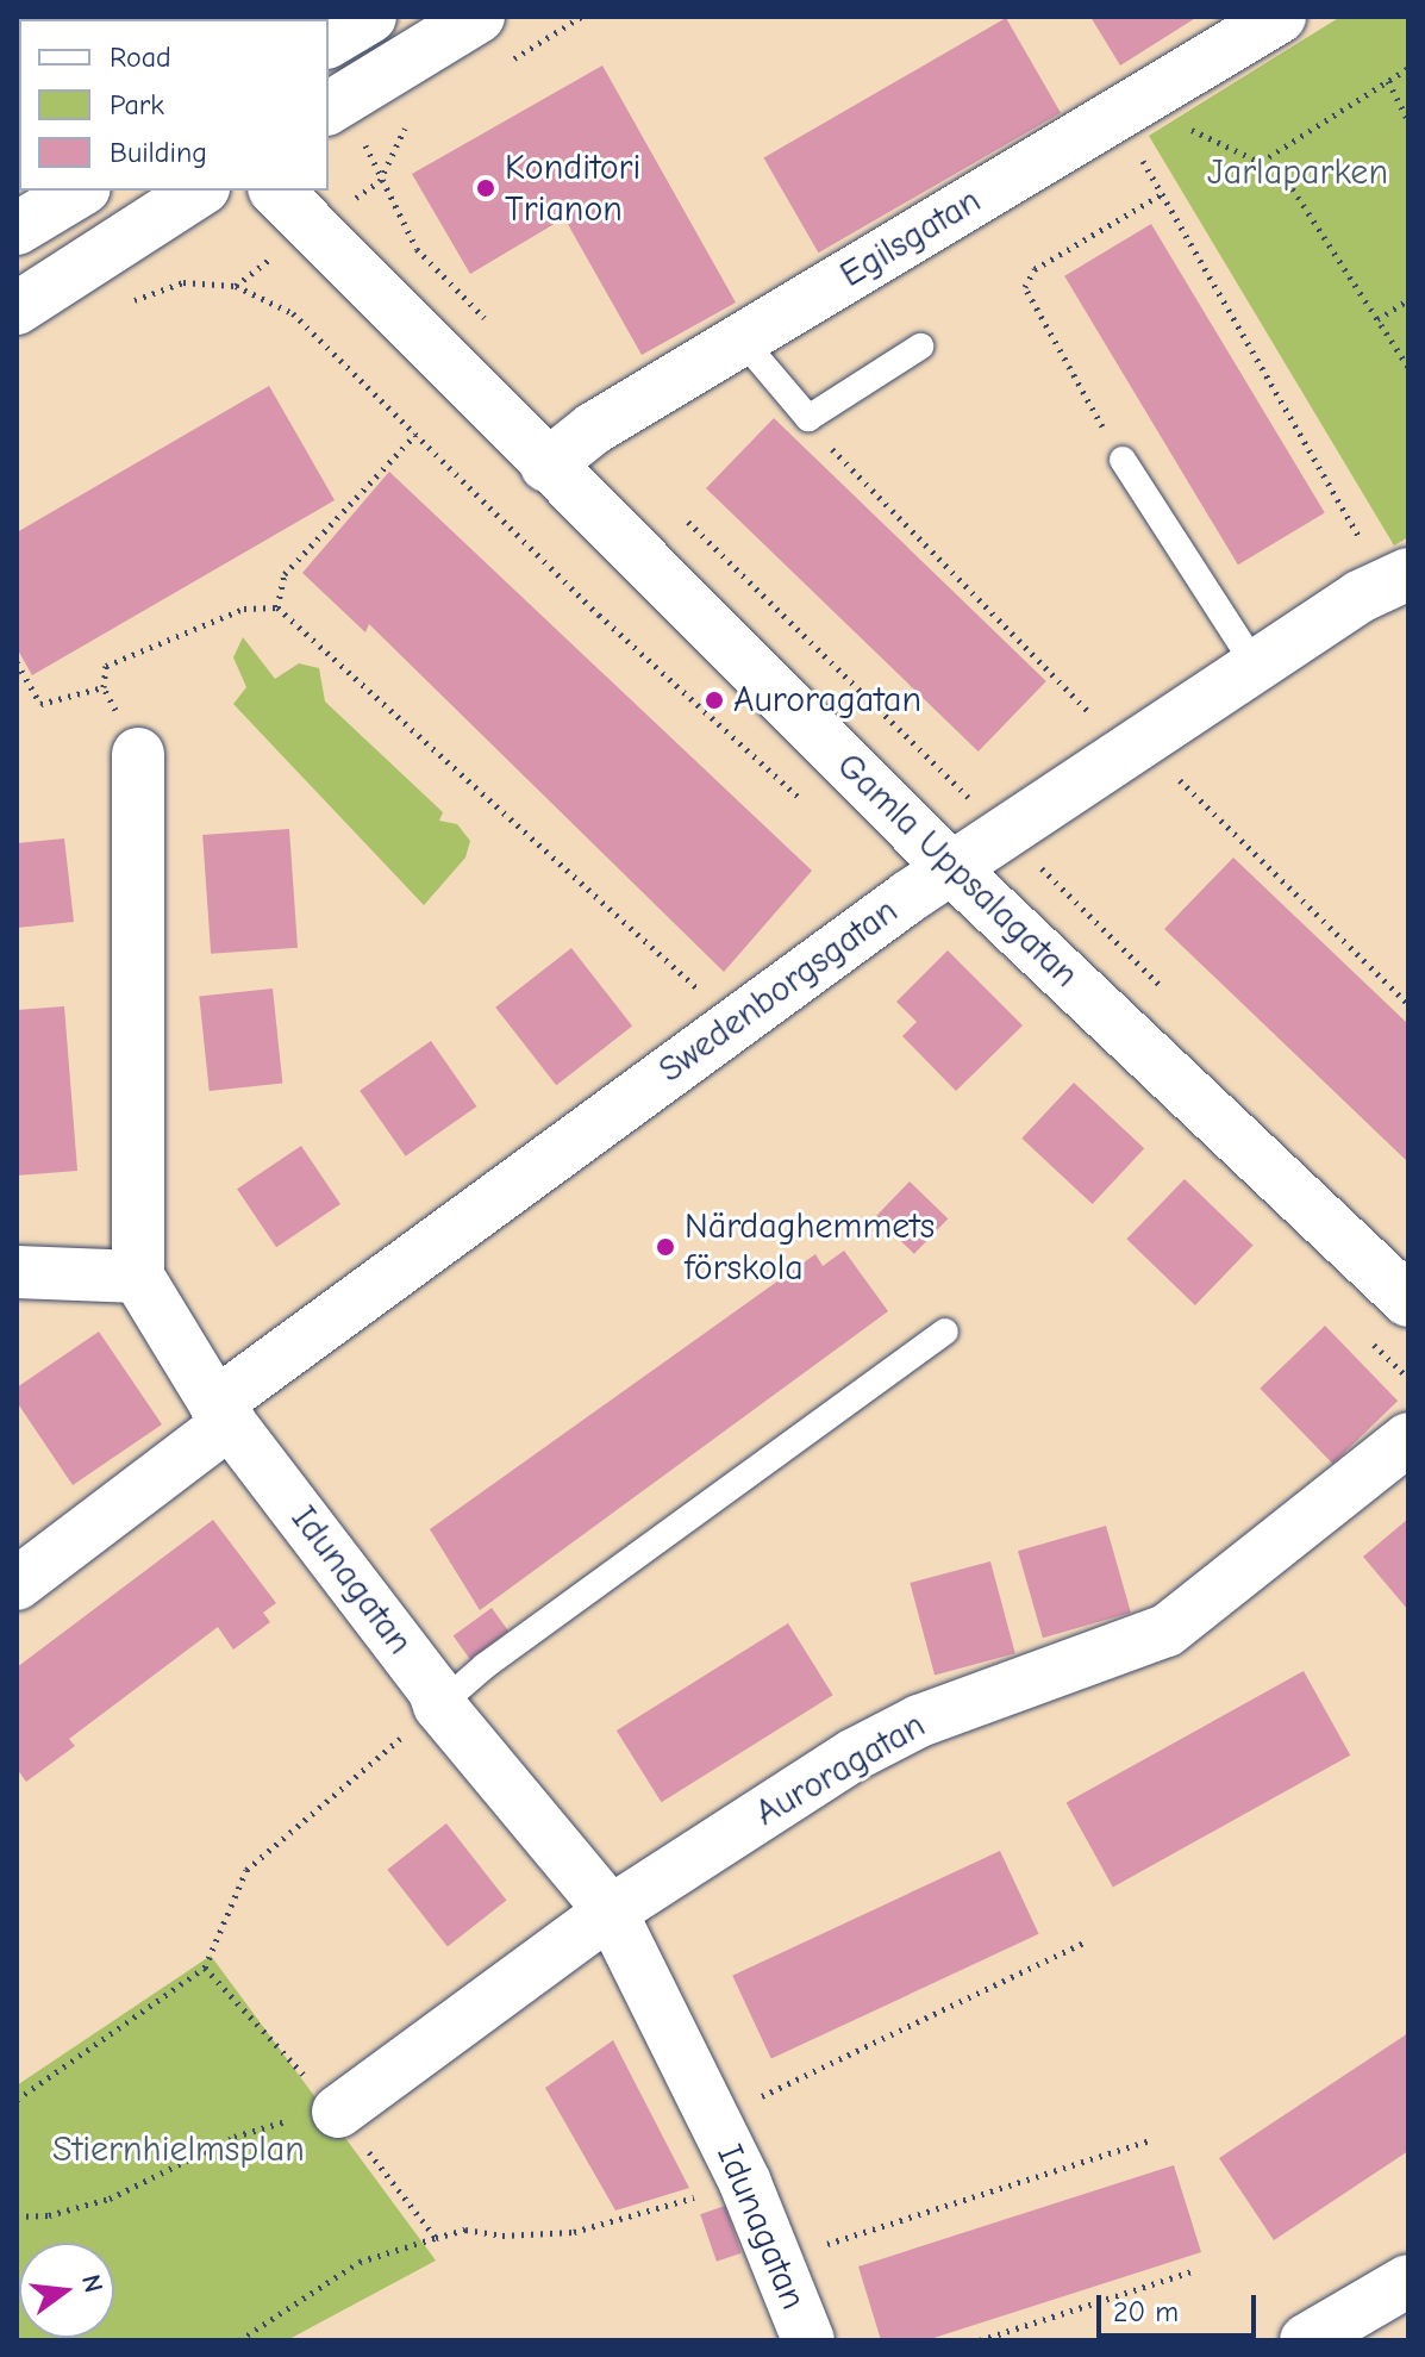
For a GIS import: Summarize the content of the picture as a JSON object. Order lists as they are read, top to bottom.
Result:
{
  "streets": {
    "street": [
      "Egilsgatan",
      "Gamla Uppsalagatan",
      "Swedenborgsgatan",
      "Idunagatan",
      "Auroragatan"
    ]
  },
  "crossings": [
    ["Egilsgatan", "Gamla Uppsalagatan"],
    ["Gamla Uppsalagatan", "Swedenborgsgatan"],
    ["Swedenborgsgatan", "Idunagatan"],
    ["Idunagatan", "Auroragatan"]
  ],
  "parks": ["Jarlaparken", "Stiernhielmsplan"],
  "places": ["Konditori Trianon", "Auroragatan", "Närdaghemmets förskola"],
  "legend": ["Road", "Park", "Building"],
  "scale_bar": "20 m",
  "north": "right"
}
